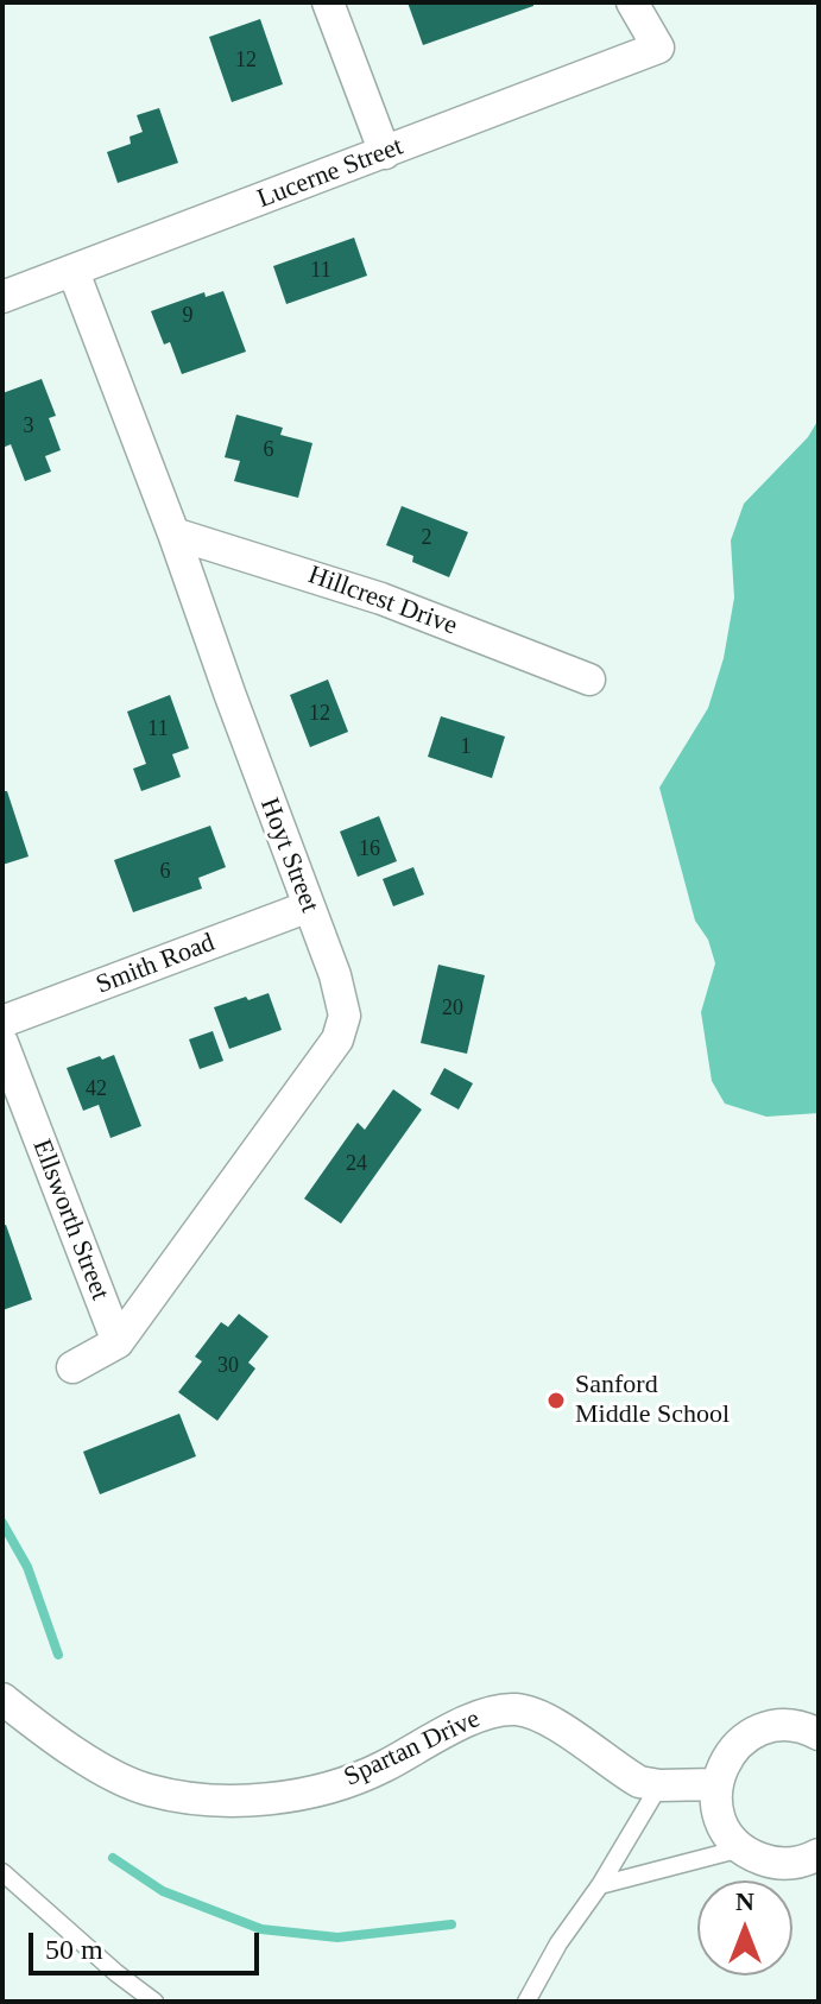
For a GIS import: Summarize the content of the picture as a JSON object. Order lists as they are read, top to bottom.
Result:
{
  "streets": {
    "street": [
      "Lucerne Street",
      "Hillcrest Drive",
      "Hoyt Street",
      "Smith Road",
      "Ellsworth Street",
      "Spartan Drive"
    ]
  },
  "crossings": [
    ["Lucerne Street", "Hoyt Street"],
    ["Hillcrest Drive", "Hoyt Street"],
    ["Hoyt Street", "Smith Road"],
    ["Hoyt Street", "Ellsworth Street"]
  ],
  "places": ["Sanford Middle School"],
  "house_numbers": [
    "12",
    "11",
    "9",
    "3",
    "6",
    "2",
    "12",
    "11",
    "1",
    "16",
    "6",
    "20",
    "42",
    "24",
    "30"
  ],
  "scale_bar": "50 m",
  "north": "top"
}
